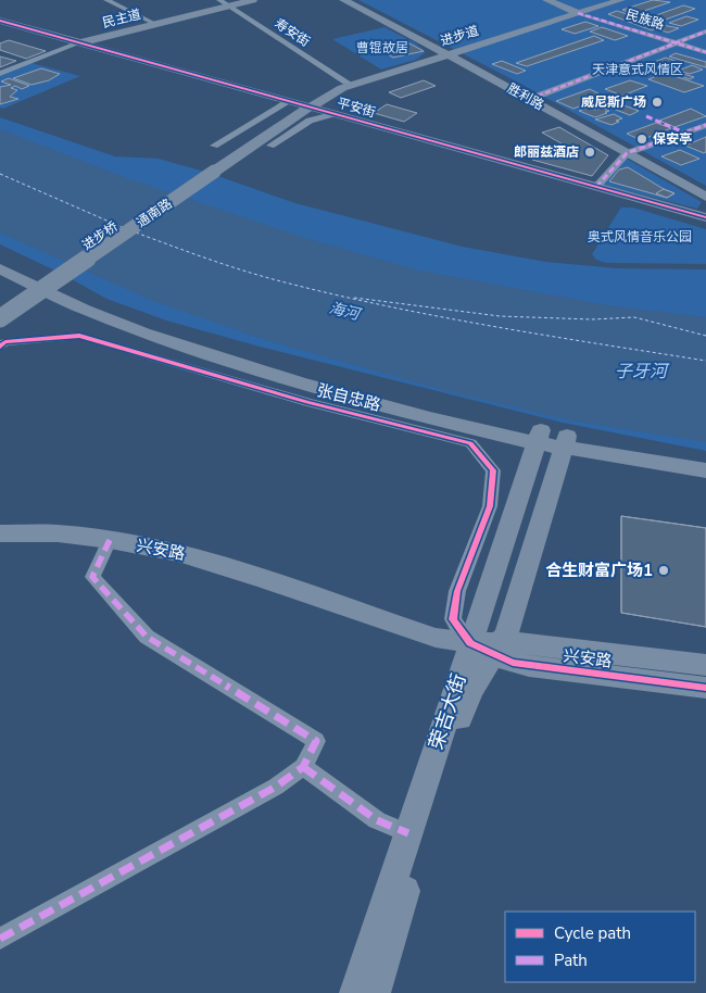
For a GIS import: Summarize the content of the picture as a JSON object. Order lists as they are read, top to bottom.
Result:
{
  "streets": {
    "street": [
      "民主道",
      "民族路",
      "寿安街",
      "进步道",
      "胜利路",
      "平安街",
      "通南路",
      "进步桥",
      "张自忠路",
      "兴安路",
      "荣吉大街"
    ]
  },
  "crossings": [
    ["民主道", "寿安街"],
    ["民主道", "平安街"],
    ["民族路", "进步道"],
    ["寿安街", "进步道"],
    ["进步道", "胜利路"],
    ["进步道", "平安街"],
    ["进步道", "通南路"],
    ["平安街", "通南路"],
    ["通南路", "进步桥"],
    ["张自忠路", "兴安路"],
    ["张自忠路", "荣吉大街"],
    ["兴安路", "荣吉大街"]
  ],
  "water": ["海河", "子牙河"],
  "parks": ["曹锟故居", "天津意式风情区", "奥式风情音乐公园"],
  "places": [
    "威尼斯广场",
    "保安亭",
    "郎丽兹酒店",
    "合生财富广场1"
  ],
  "legend": ["Cycle path", "Path"]
}
